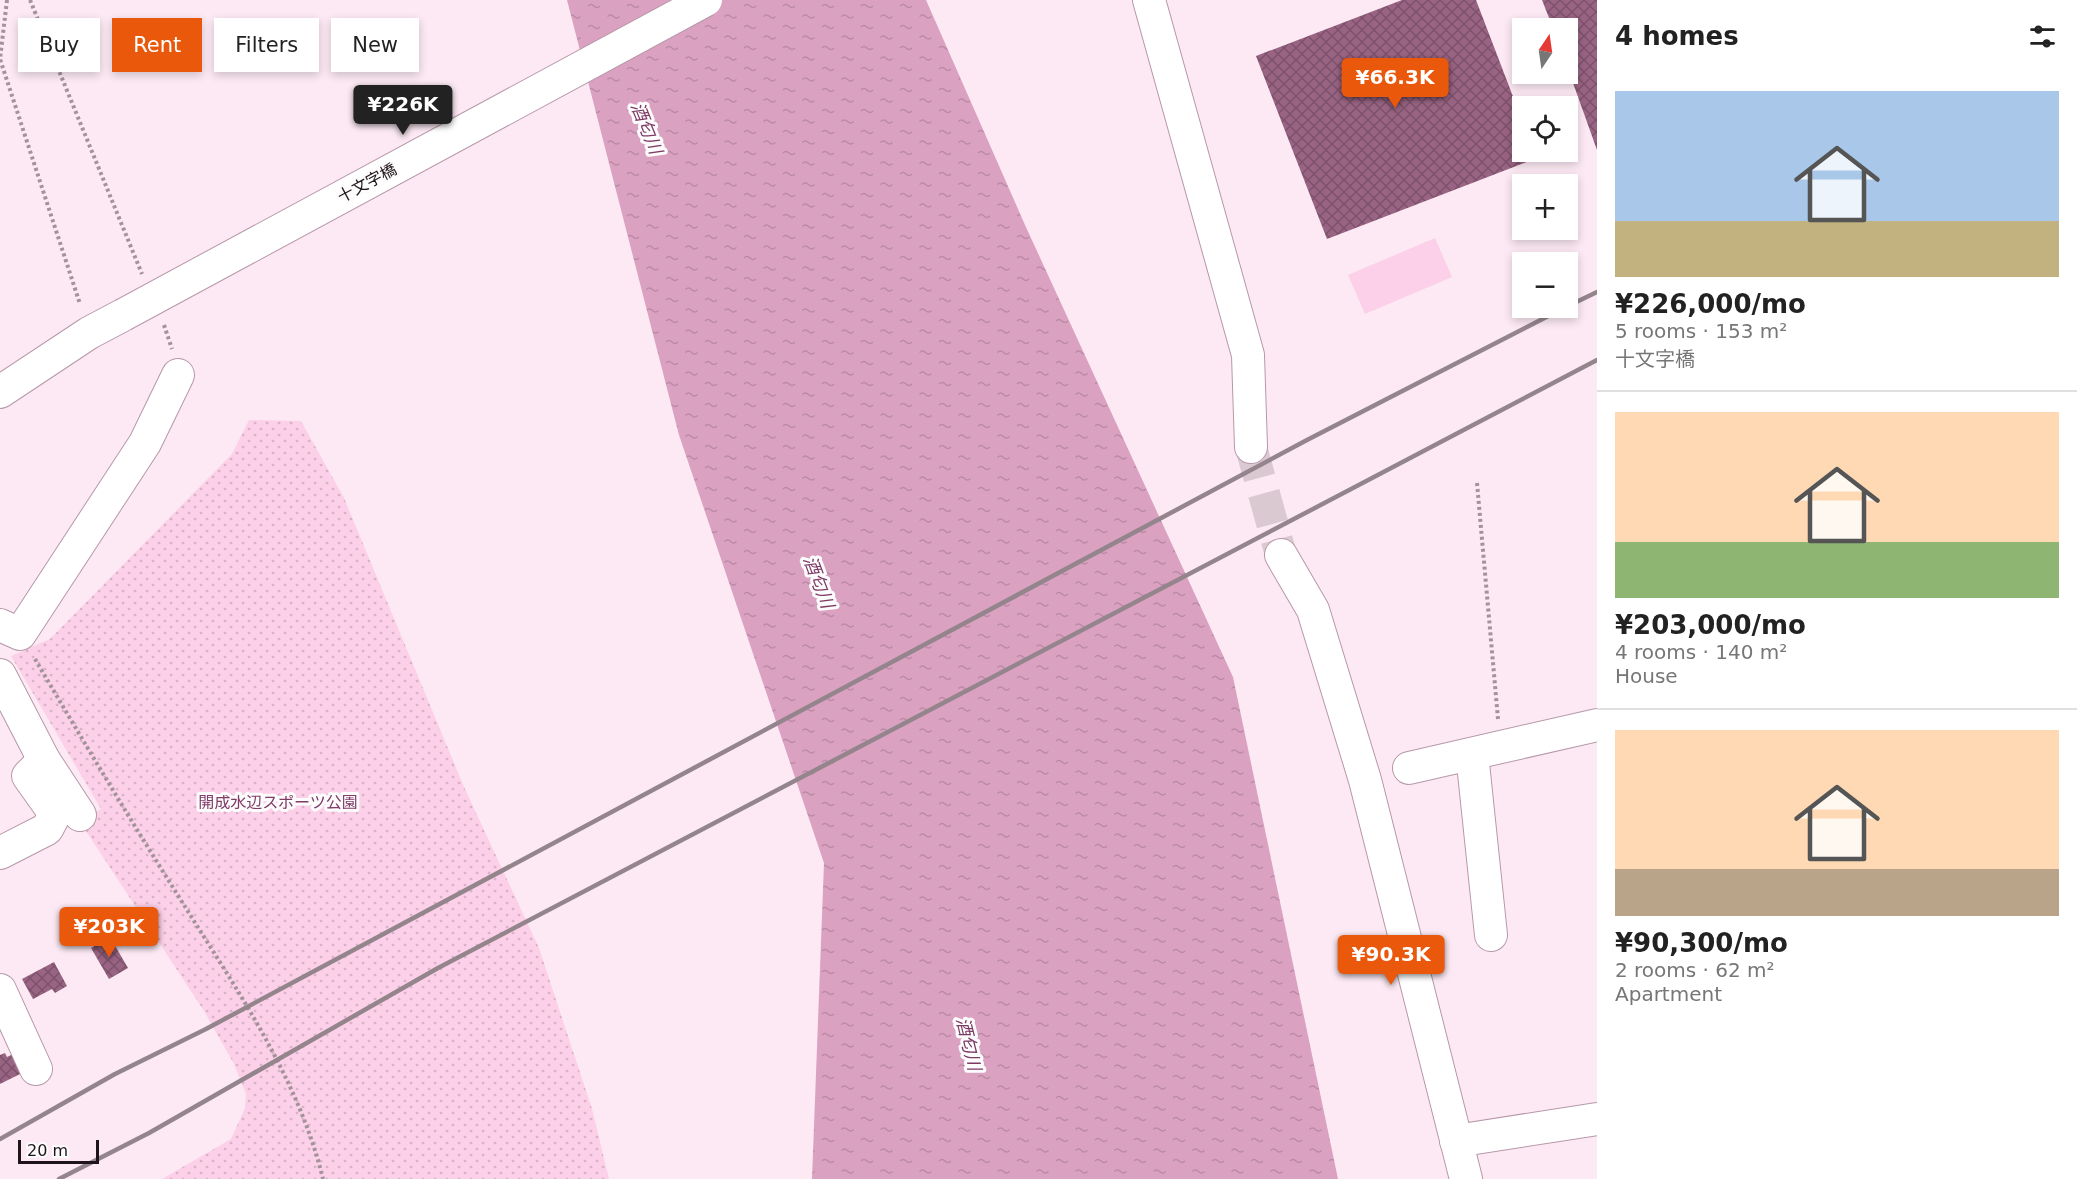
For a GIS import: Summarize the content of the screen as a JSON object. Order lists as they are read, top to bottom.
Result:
{
  "streets": {
    "street": ["十文字橋"]
  },
  "water": ["酒匂川"],
  "parks": ["開成水辺スポーツ公園"],
  "scale_bar": "20 m",
  "north": "top",
  "page": {
    "heading": "4 homes",
    "map_buttons": ["+", "−"],
    "chip": [
      "Buy",
      "Rent",
      "Filters",
      "New"
    ],
    "price": [
      "¥66.3K",
      "¥226K",
      "¥203K",
      "¥90.3K"
    ],
    "list": [
      {
        "name": "¥226,000/mo",
        "note": "5 rooms · 153 m² · 十文字橋"
      },
      {
        "name": "¥203,000/mo",
        "note": "4 rooms · 140 m² · House"
      },
      {
        "name": "¥90,300/mo",
        "note": "2 rooms · 62 m² · Apartment"
      }
    ],
    "scale": "20 m"
  }
}
